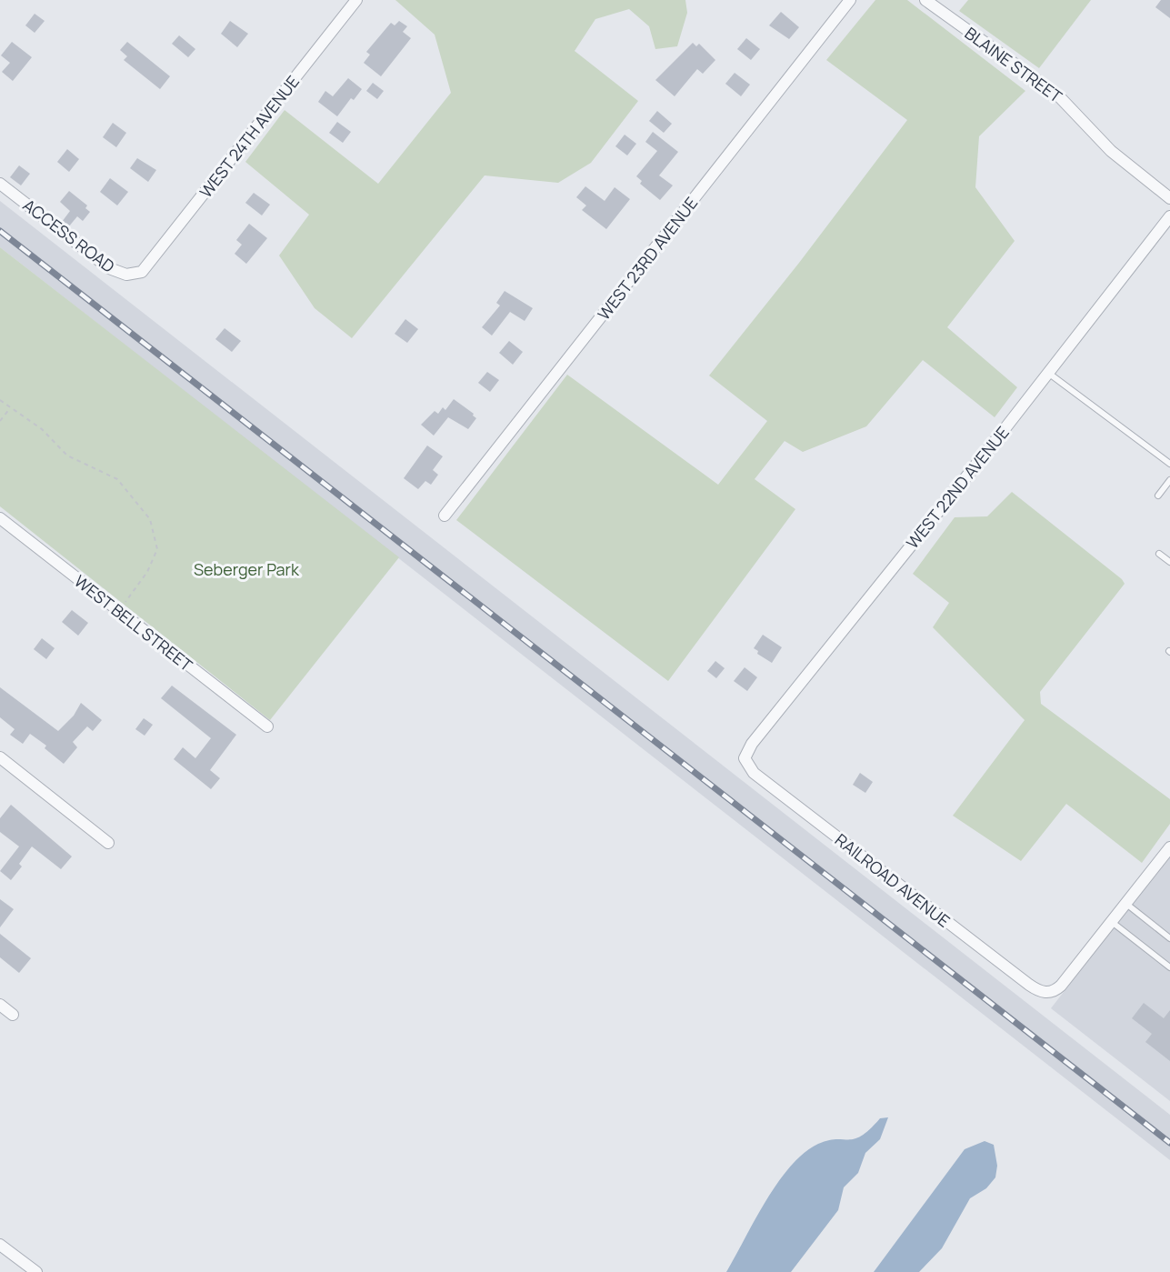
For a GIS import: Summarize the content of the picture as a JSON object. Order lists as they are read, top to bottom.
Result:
{
  "streets": {
    "street": [
      "BLAINE STREET",
      "WEST 24TH AVENUE",
      "ACCESS ROAD",
      "WEST 23RD AVENUE",
      "WEST 22ND AVENUE",
      "WEST BELL STREET",
      "RAILROAD AVENUE"
    ]
  },
  "crossings": [
    ["WEST 24TH AVENUE", "ACCESS ROAD"],
    ["WEST 22ND AVENUE", "RAILROAD AVENUE"]
  ],
  "parks": ["Seberger Park"]
}
